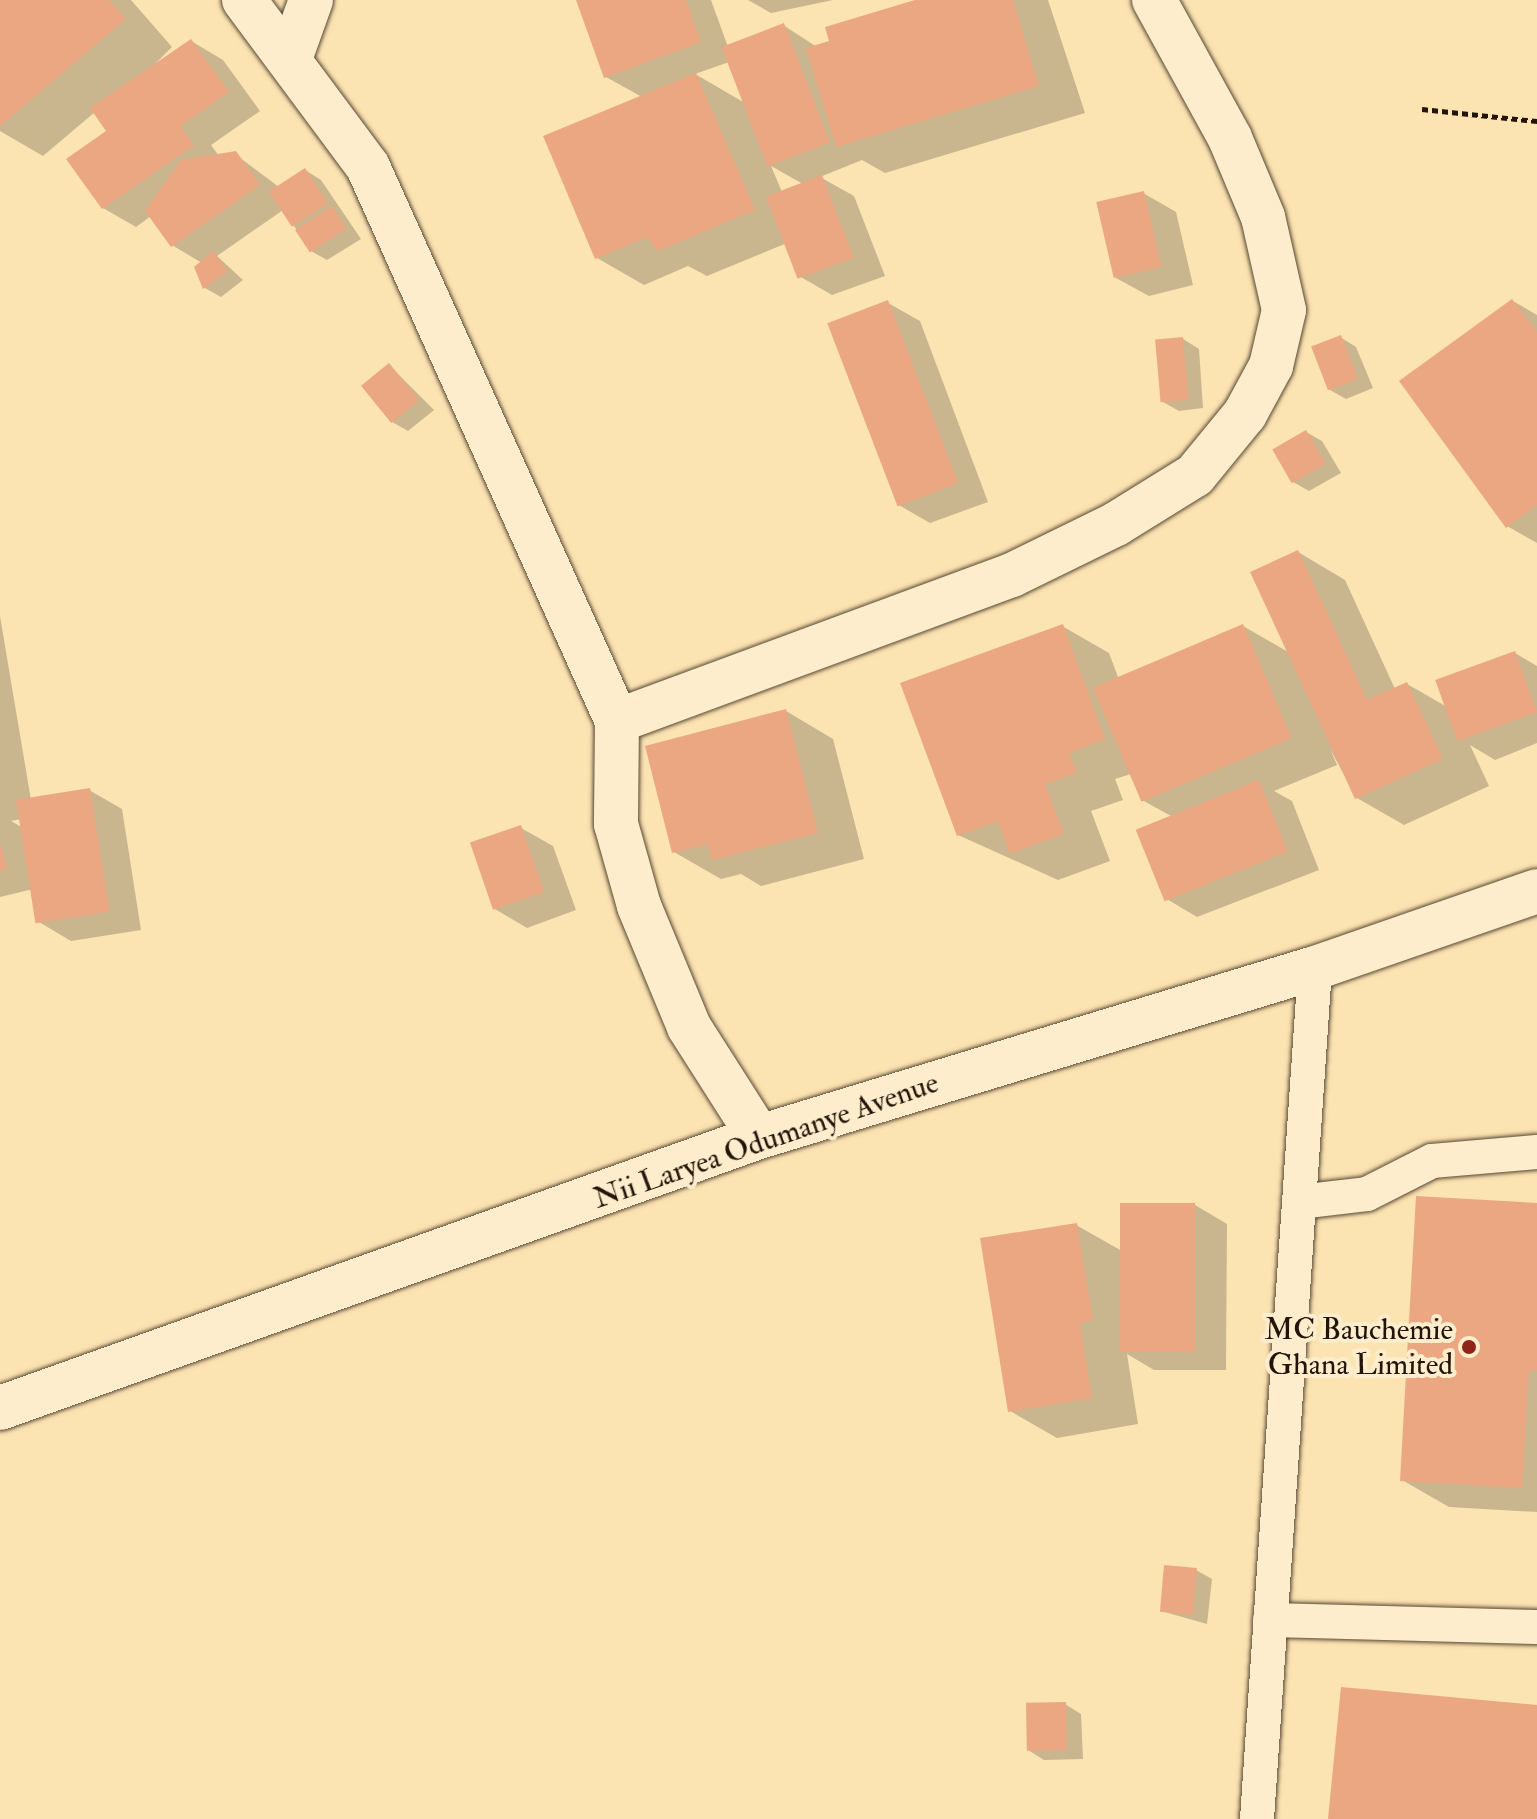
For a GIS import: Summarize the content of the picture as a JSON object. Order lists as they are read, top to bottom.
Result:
{
  "streets": {
    "street": ["Nii Laryea Odumanye Avenue"]
  },
  "places": ["MC Bauchemie Ghana Limited"]
}
